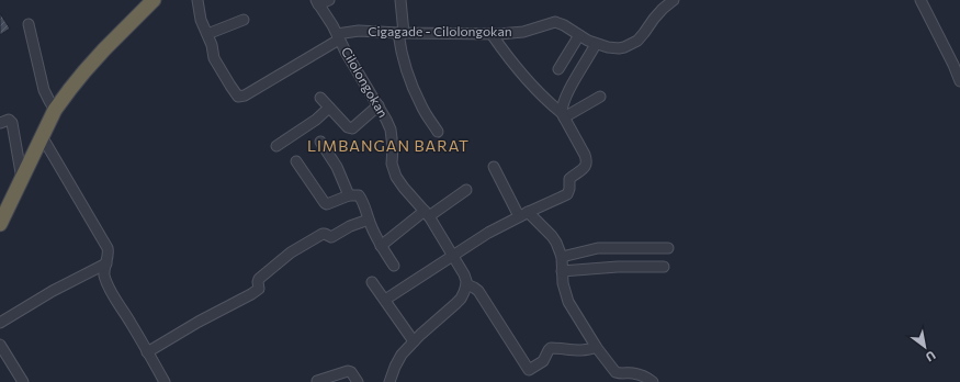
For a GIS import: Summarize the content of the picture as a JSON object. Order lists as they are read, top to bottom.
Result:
{
  "streets": {
    "street": ["Cigagade - Cilolongokan", "Cilolongokan"]
  },
  "crossings": [
    ["Cigagade - Cilolongokan", "Cilolongokan"]
  ],
  "districts": ["LIMBANGAN BARAT"],
  "north": "bottom right"
}
